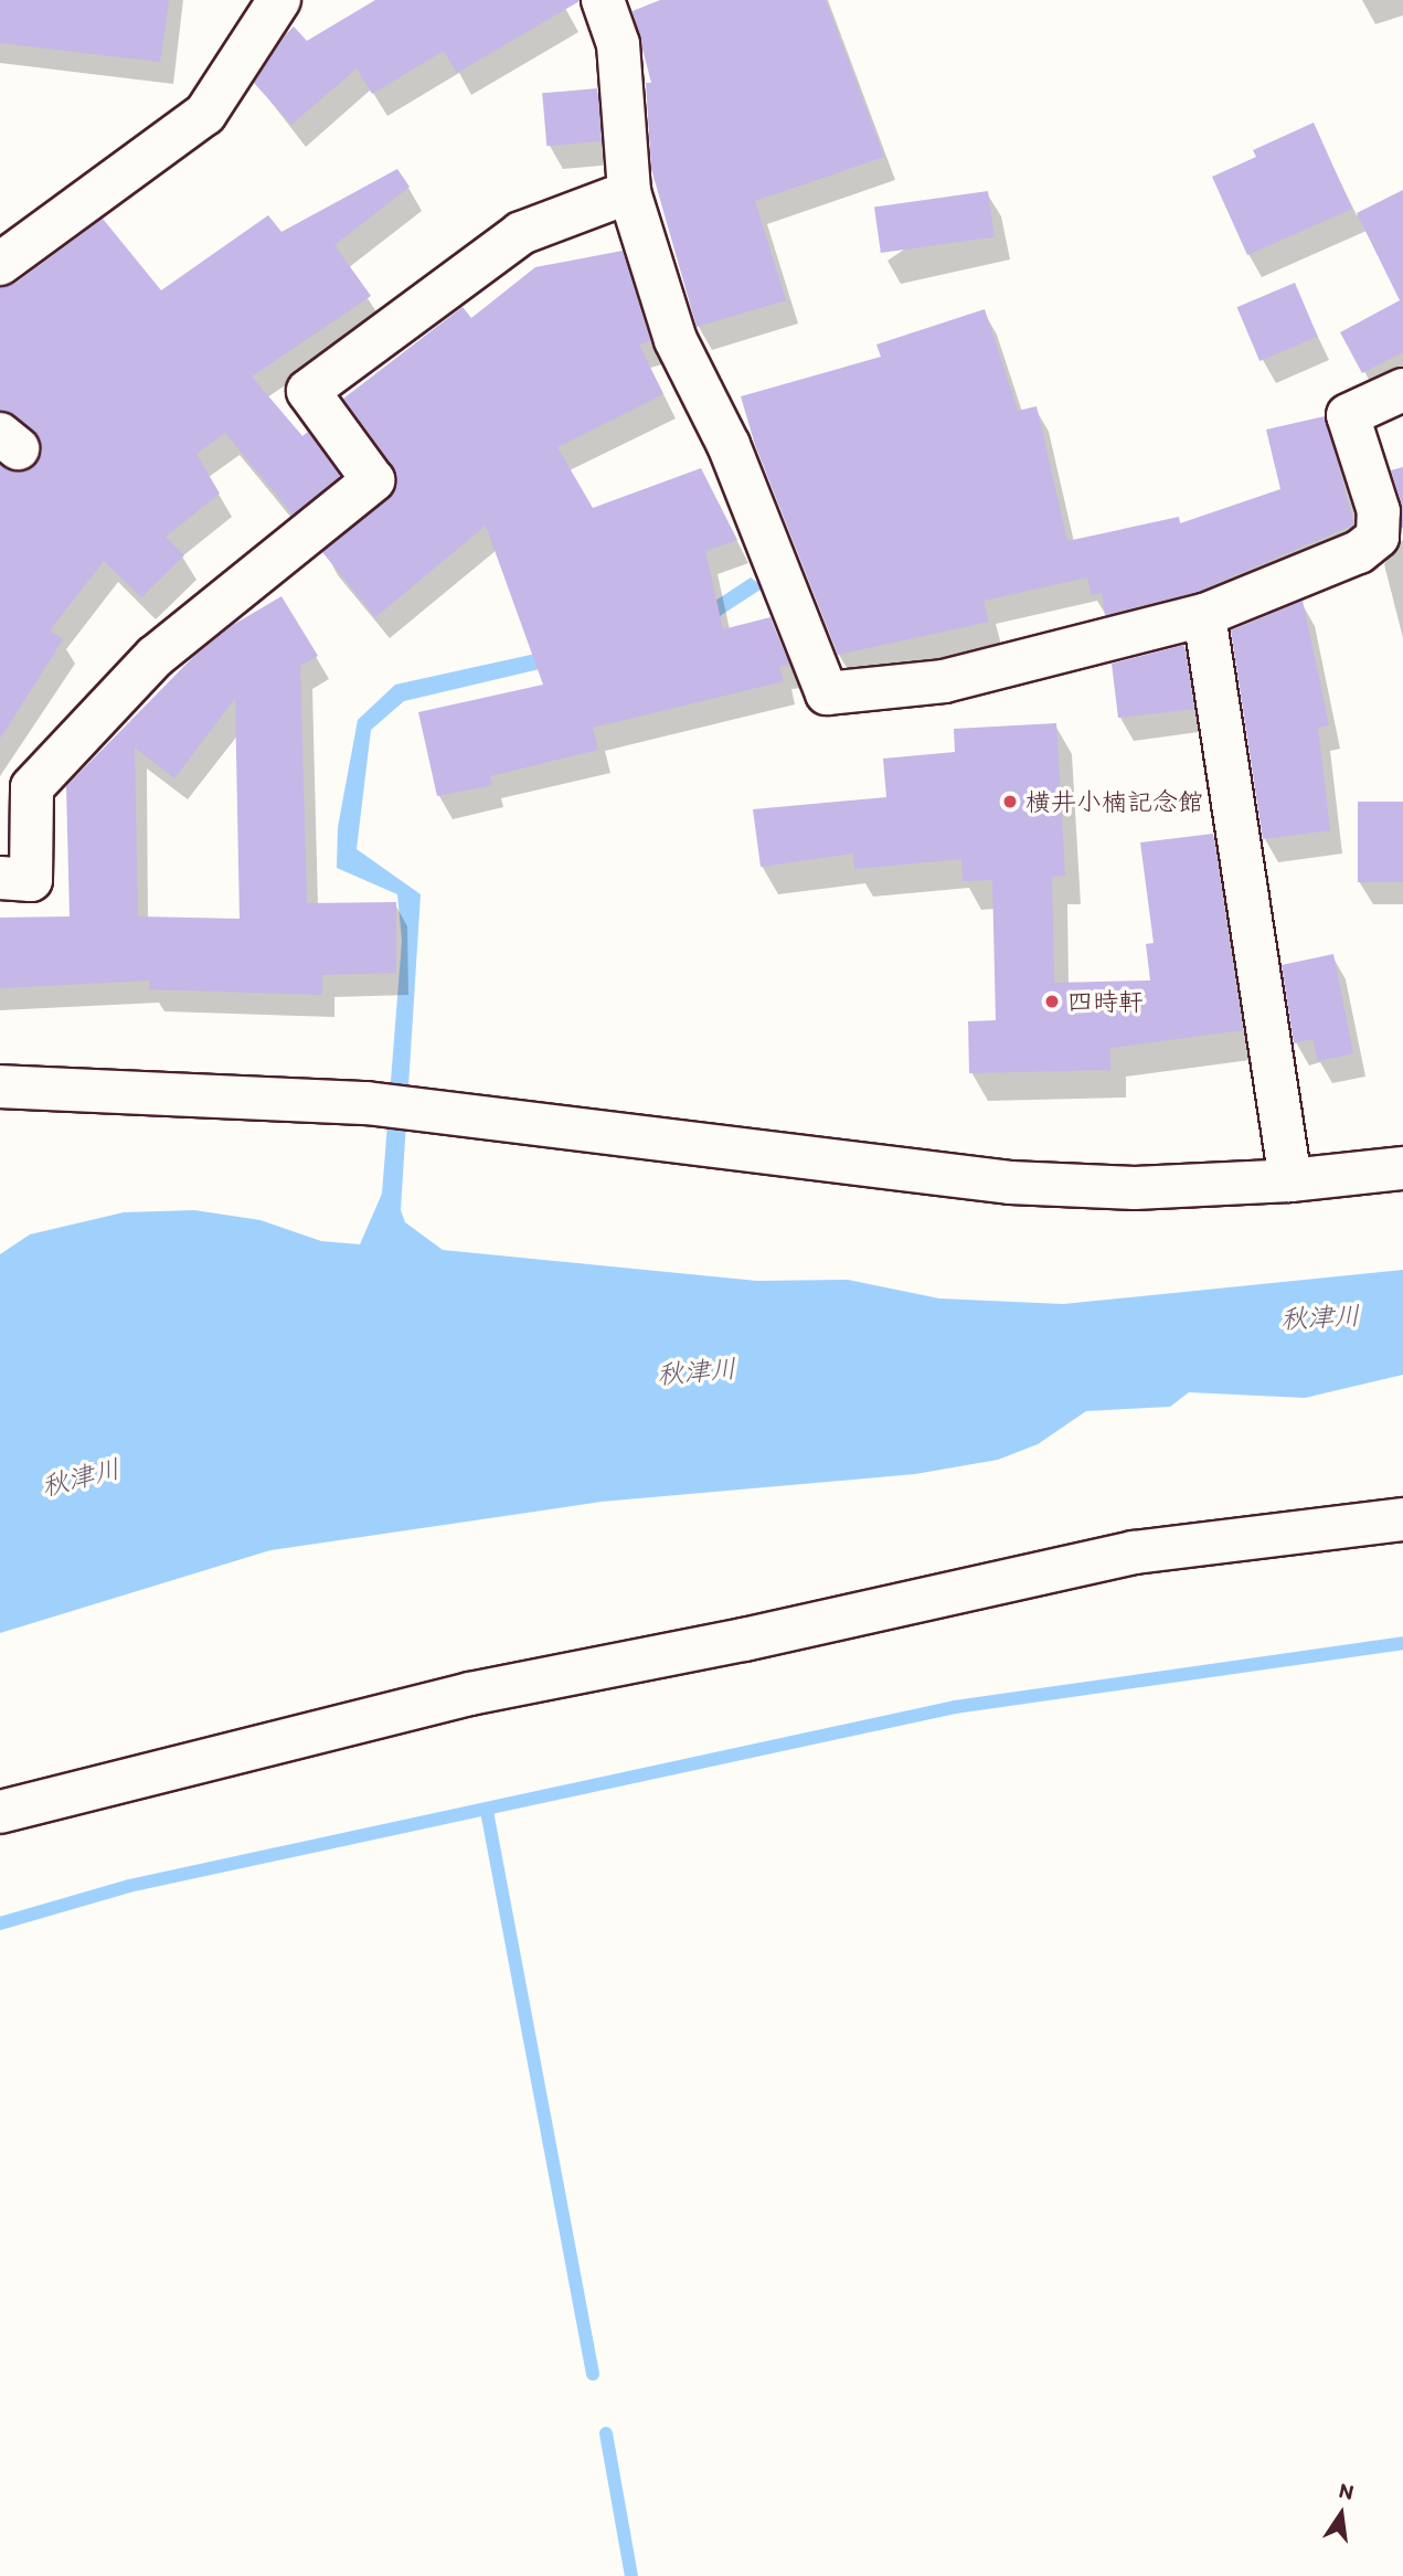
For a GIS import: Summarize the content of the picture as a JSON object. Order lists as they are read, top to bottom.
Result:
{
  "water": ["秋津川"],
  "places": ["横井小楠記念館", "四時軒"],
  "north": "top"
}
